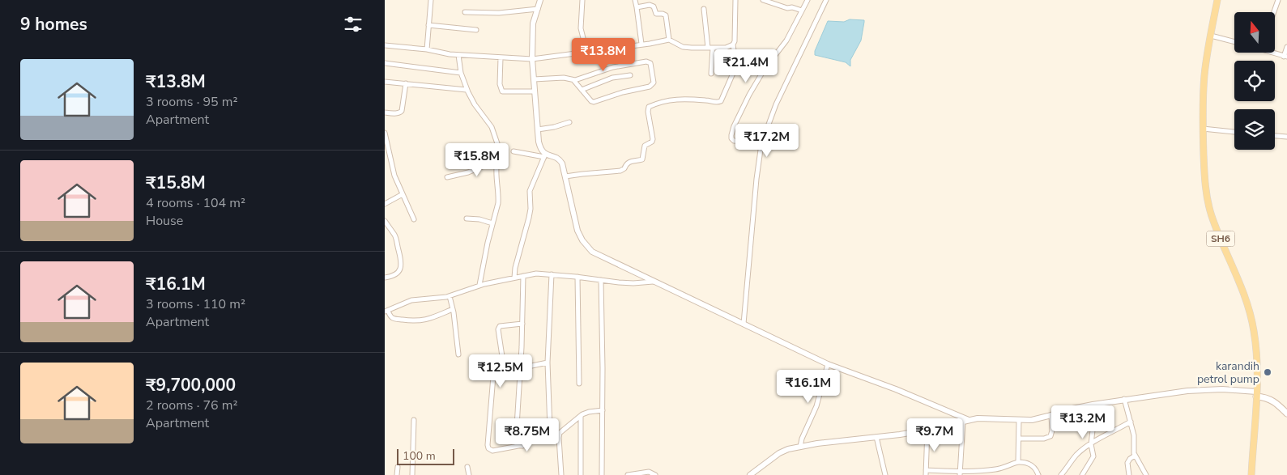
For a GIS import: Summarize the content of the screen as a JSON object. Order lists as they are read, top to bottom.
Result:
{
  "streets": {
    "main road": ["SH6"]
  },
  "places": ["karandih petrol pump"],
  "scale_bar": "100 m",
  "north": "top",
  "page": {
    "heading": "9 homes",
    "price": [
      "₹13.8M",
      "₹21.4M",
      "₹17.2M",
      "₹15.8M",
      "₹12.5M",
      "₹16.1M",
      "₹13.2M",
      "₹8.75M",
      "₹9.7M"
    ],
    "list": [
      {
        "name": "₹13.8M",
        "note": "3 rooms · 95 m² · Apartment"
      },
      {
        "name": "₹15.8M",
        "note": "4 rooms · 104 m² · House"
      },
      {
        "name": "₹16.1M",
        "note": "3 rooms · 110 m² · Apartment"
      },
      {
        "name": "₹9,700,000",
        "note": "2 rooms · 76 m² · Apartment"
      }
    ],
    "scale": "100 m"
  }
}
